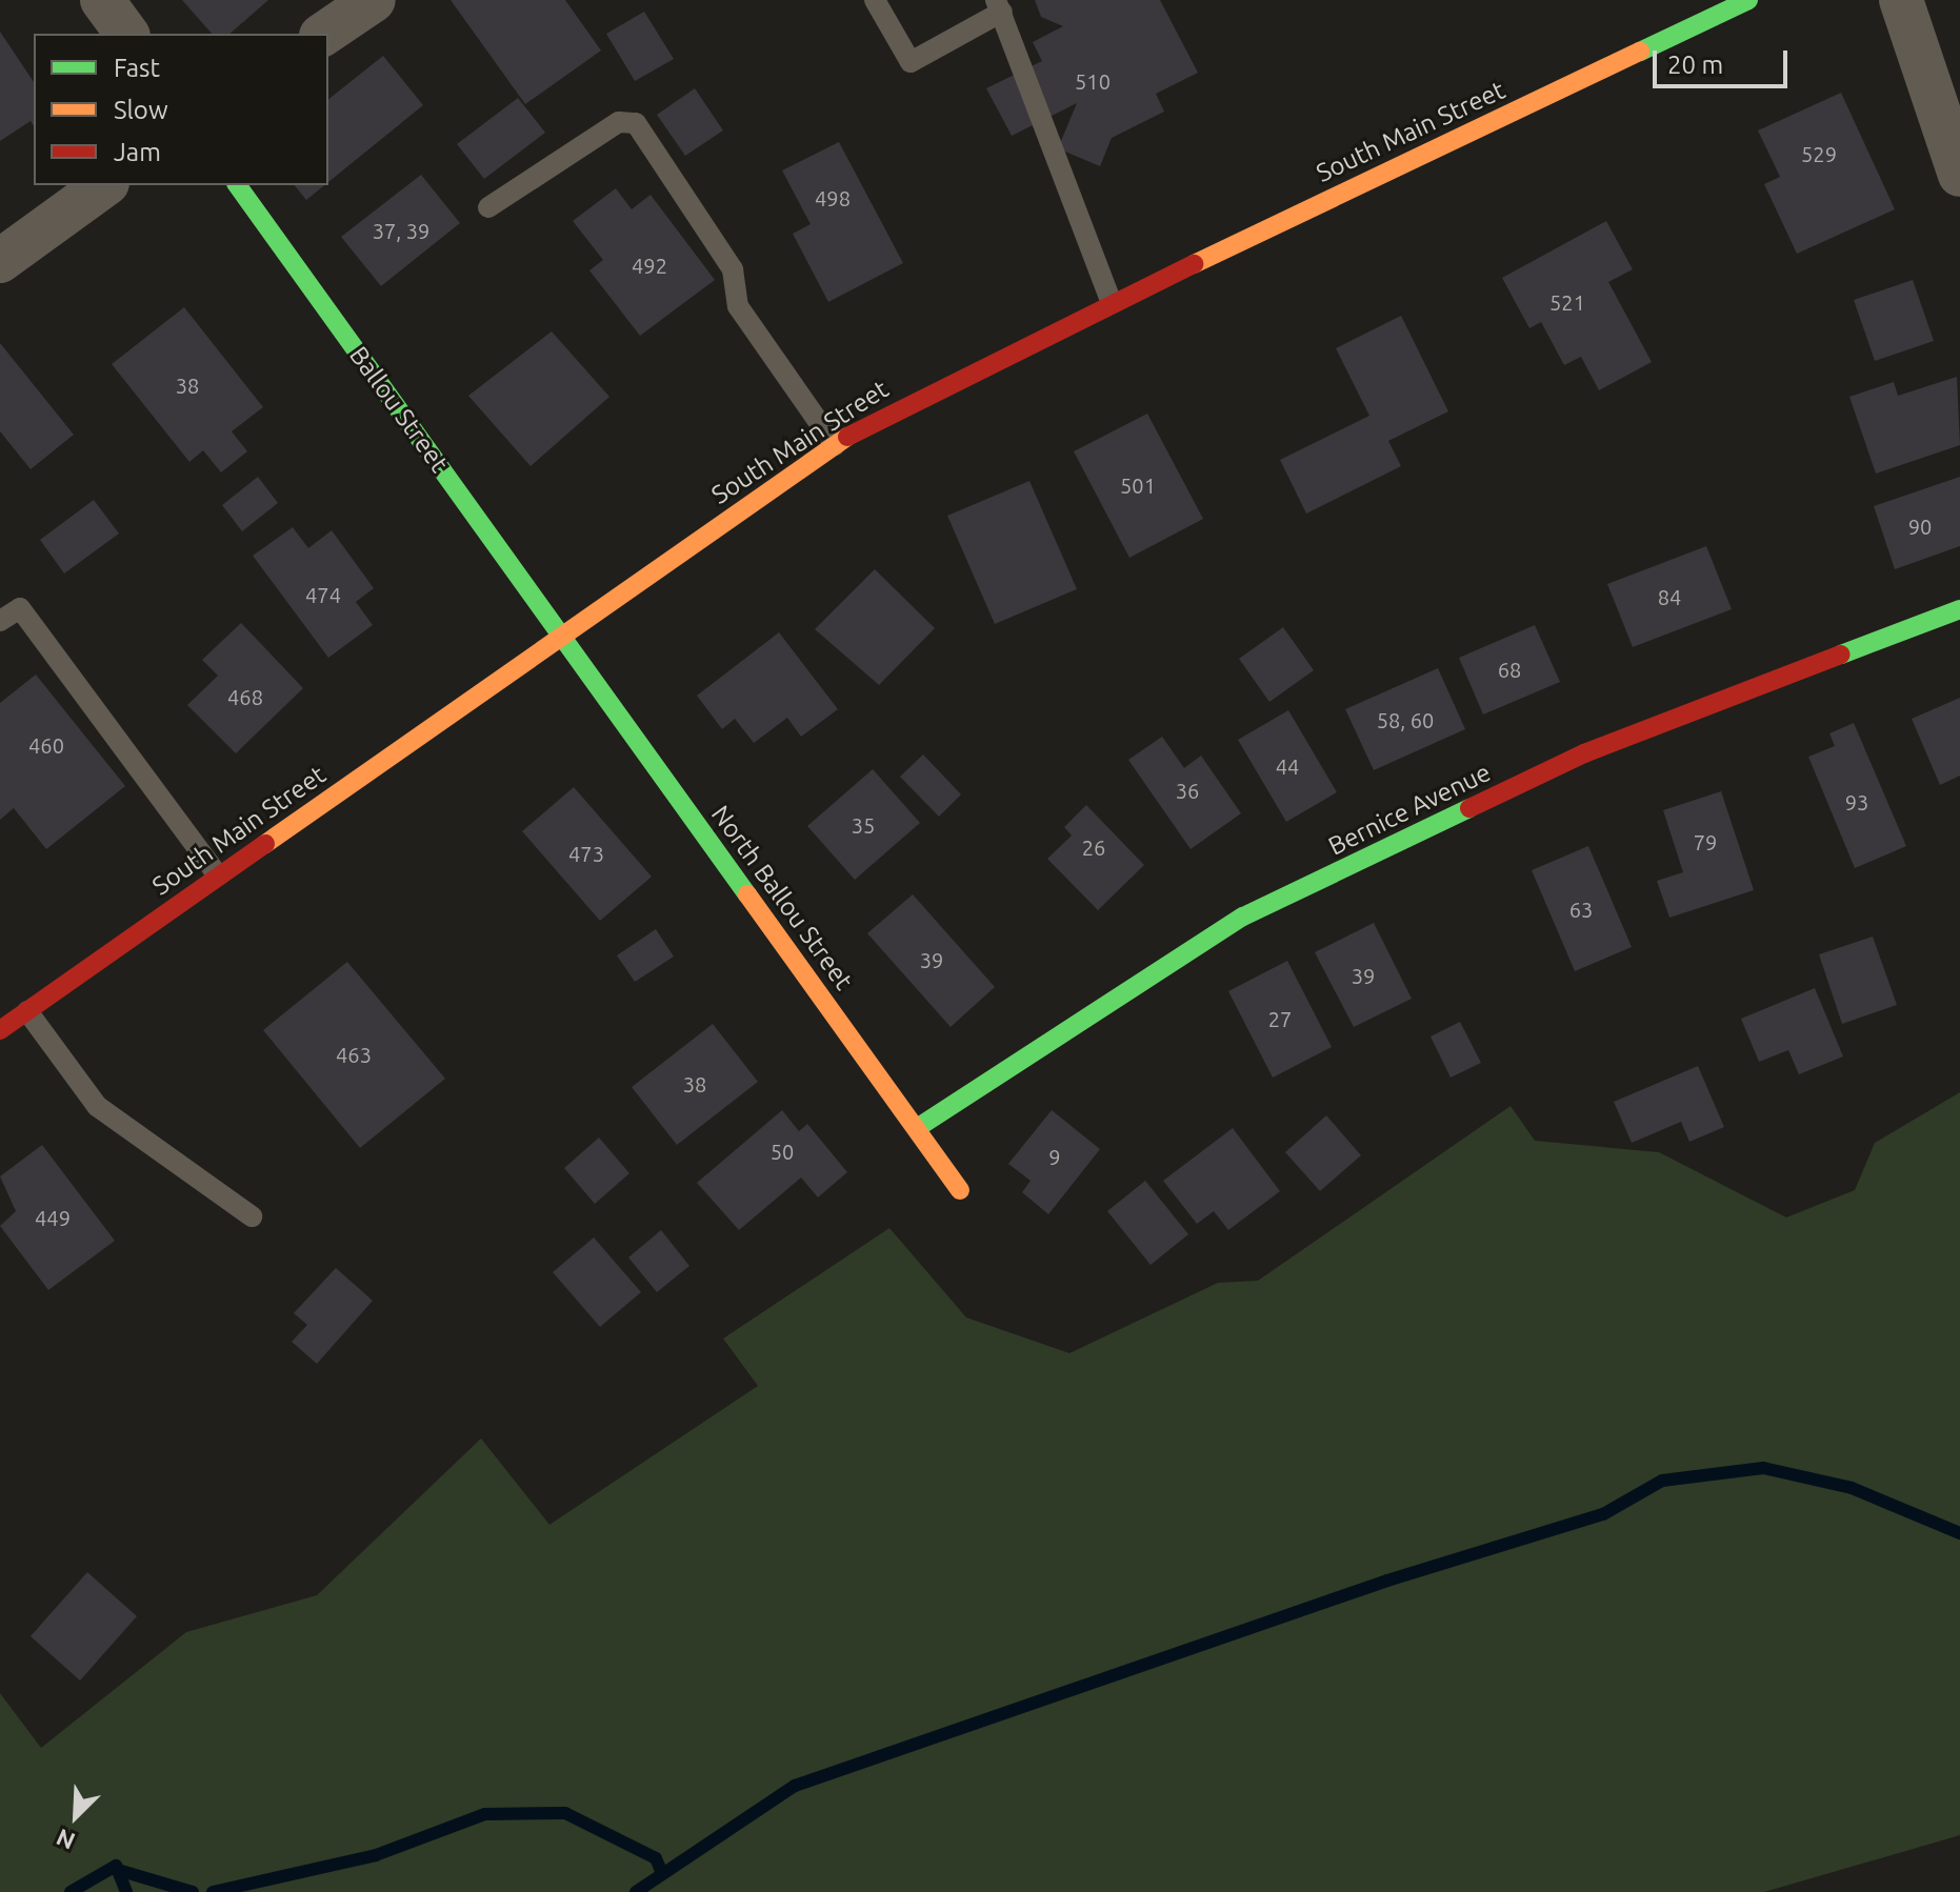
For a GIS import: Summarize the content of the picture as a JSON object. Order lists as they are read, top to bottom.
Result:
{
  "streets": {
    "street": [
      "South Main Street",
      "Ballou Street",
      "Bernice Avenue",
      "North Ballou Street"
    ]
  },
  "crossings": [
    ["South Main Street", "Ballou Street"],
    ["South Main Street", "North Ballou Street"],
    ["Ballou Street", "North Ballou Street"],
    ["Bernice Avenue", "North Ballou Street"]
  ],
  "house_numbers": [
    "510",
    "529",
    "498",
    "37, 39",
    "492",
    "521",
    "38",
    "501",
    "90",
    "474",
    "84",
    "68",
    "468",
    "58, 60",
    "460",
    "44",
    "36",
    "93",
    "35",
    "79",
    "26",
    "473",
    "63",
    "39",
    "39",
    "27",
    "463",
    "38",
    "50",
    "9",
    "449"
  ],
  "legend": ["Fast", "Slow", "Jam"],
  "scale_bar": "20 m",
  "north": "bottom left"
}
